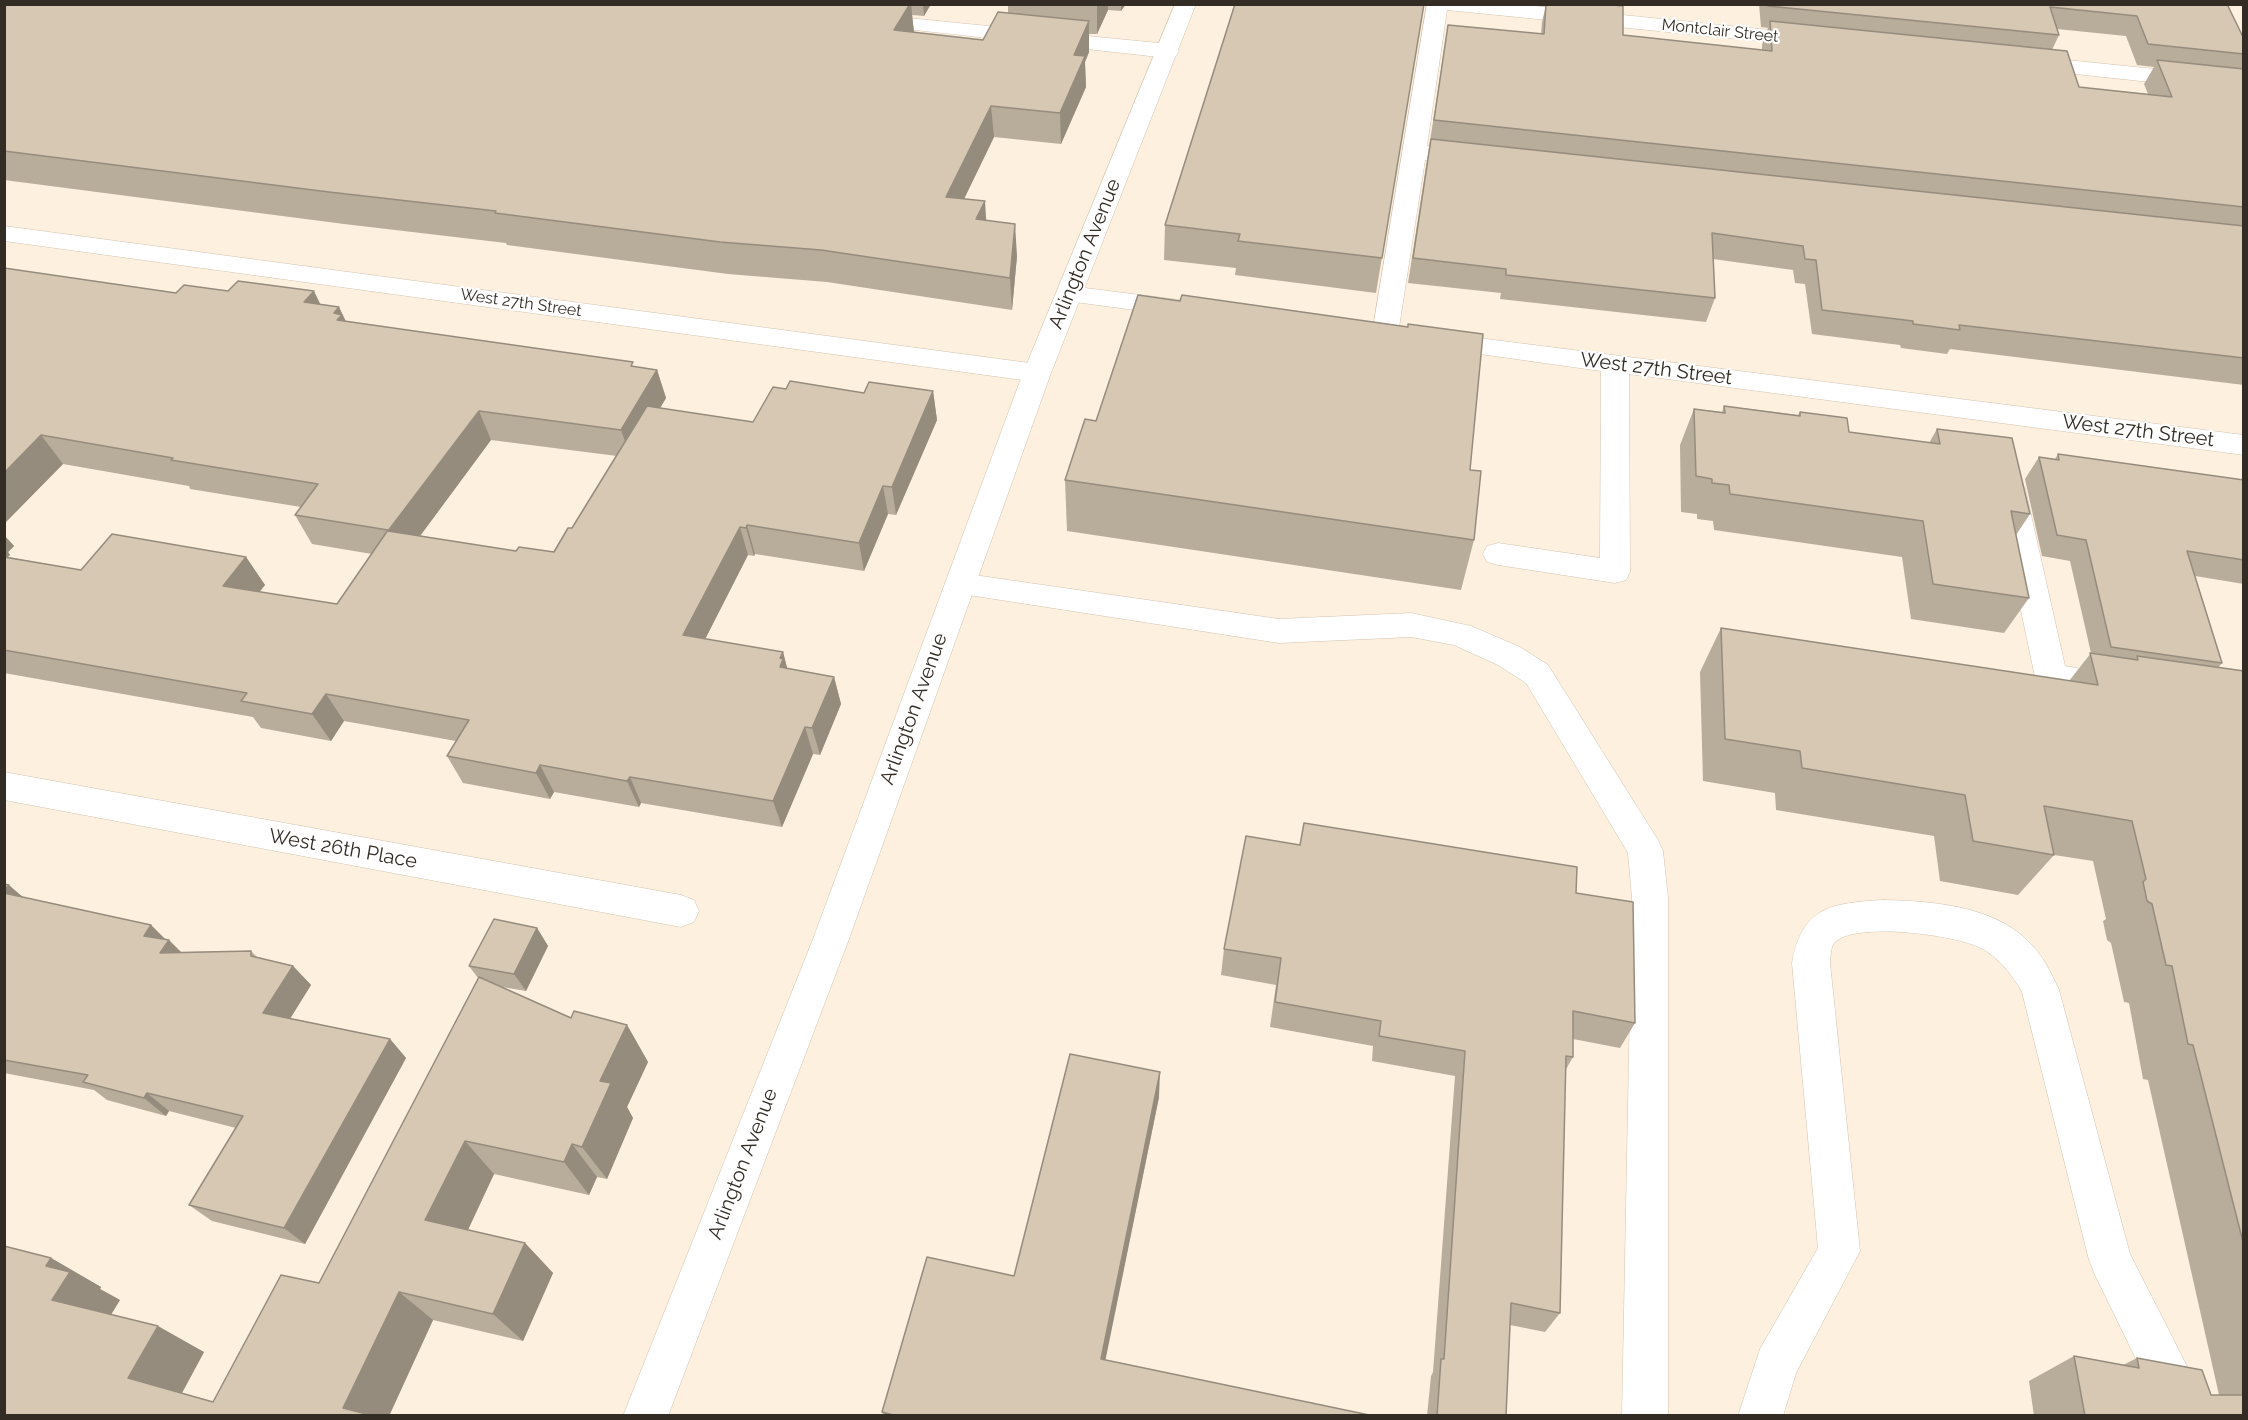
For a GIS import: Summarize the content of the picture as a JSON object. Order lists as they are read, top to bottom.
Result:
{
  "streets": {
    "street": [
      "Montclair Street",
      "Arlington Avenue",
      "West 27th Street",
      "West 26th Place"
    ]
  },
  "crossings": [
    ["Arlington Avenue", "West 27th Street"]
  ]
}
